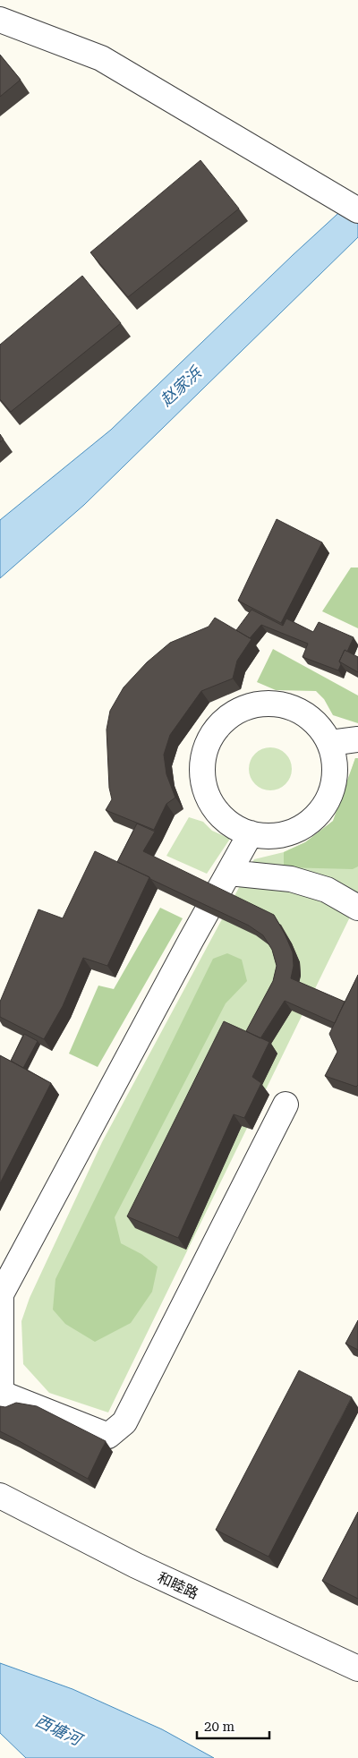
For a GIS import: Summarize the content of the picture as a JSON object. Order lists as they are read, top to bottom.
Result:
{
  "streets": {
    "street": ["和睦路"]
  },
  "water": ["赵家浜", "西塘河"],
  "scale_bar": "20 m"
}
